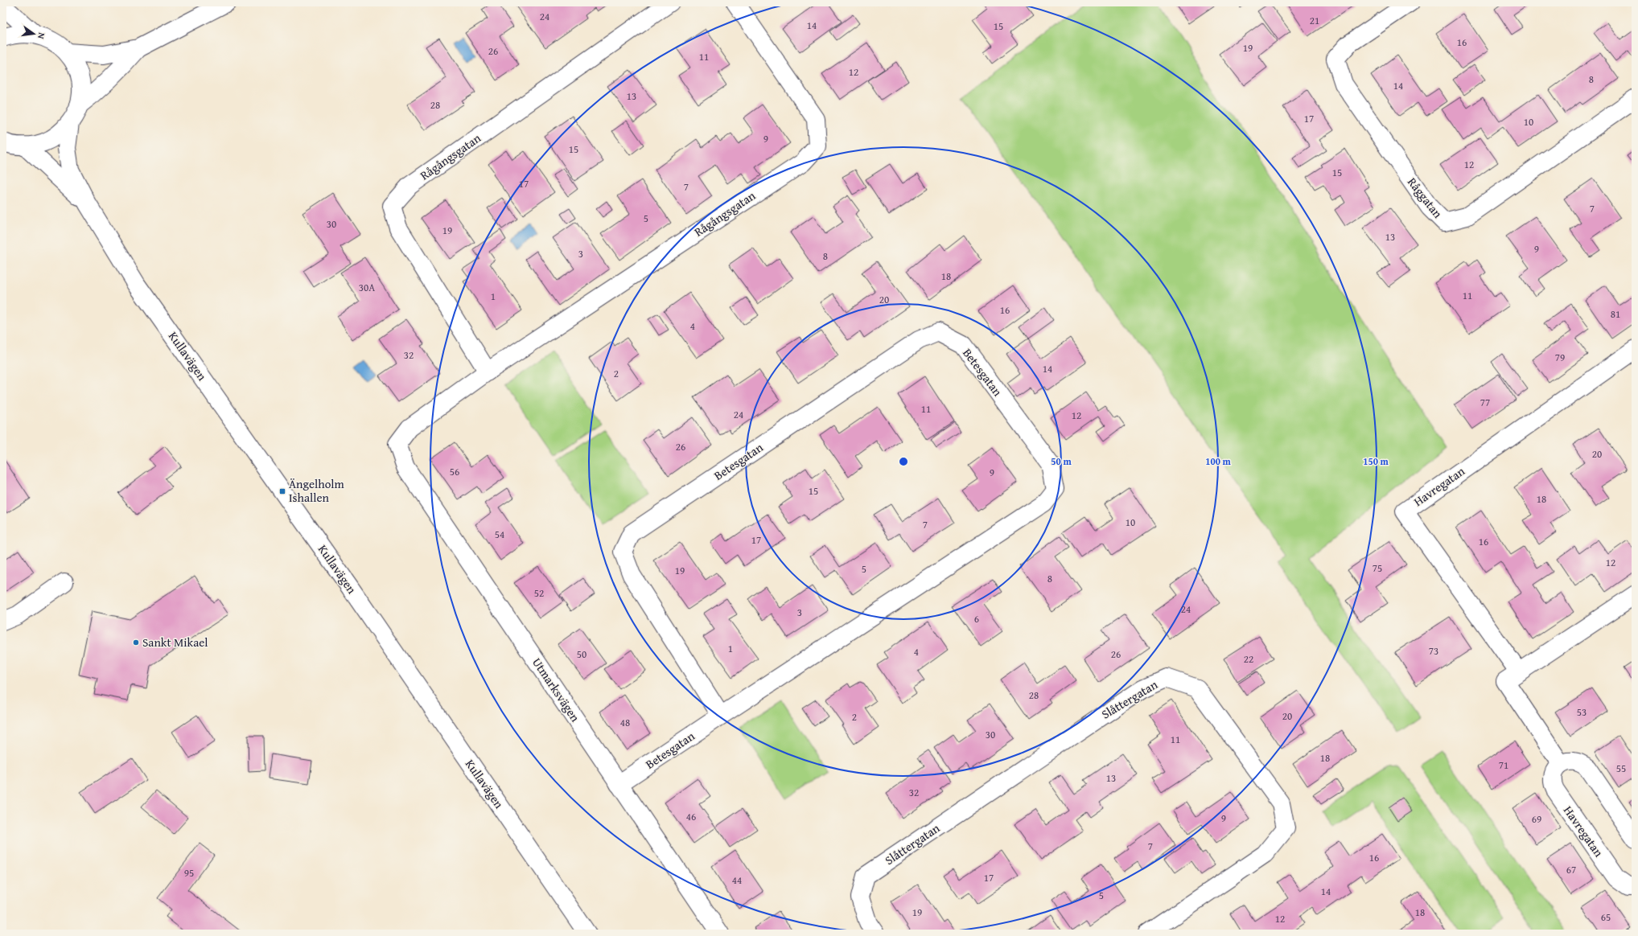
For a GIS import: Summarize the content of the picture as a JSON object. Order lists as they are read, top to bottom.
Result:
{
  "streets": {
    "street": [
      "Rågångsgatan",
      "Råggatan",
      "Kullavägen",
      "Betesgatan",
      "Havregatan",
      "Utmarksvägen",
      "Slåttergatan"
    ]
  },
  "crossings": [
    ["Rågångsgatan", "Utmarksvägen"],
    ["Betesgatan", "Utmarksvägen"]
  ],
  "places": {
    "transit": ["Ängelholm Ishallen"],
    "other": ["Sankt Mikael"]
  },
  "house_numbers": [
    "24",
    "21",
    "14",
    "15",
    "16",
    "19",
    "26",
    "11",
    "12",
    "8",
    "14",
    "13",
    "28",
    "17",
    "10",
    "9",
    "15",
    "12",
    "15",
    "17",
    "7",
    "7",
    "5",
    "30",
    "19",
    "13",
    "9",
    "3",
    "8",
    "18",
    "30A",
    "11",
    "1",
    "20",
    "16",
    "81",
    "4",
    "32",
    "79",
    "14",
    "2",
    "77",
    "11",
    "24",
    "12",
    "26",
    "20",
    "56",
    "9",
    "15",
    "18",
    "10",
    "7",
    "54",
    "17",
    "16",
    "12",
    "75",
    "5",
    "19",
    "8",
    "52",
    "24",
    "3",
    "6",
    "1",
    "73",
    "4",
    "50",
    "26",
    "22",
    "28",
    "53",
    "20",
    "2",
    "48",
    "30",
    "11",
    "18",
    "71",
    "55",
    "13",
    "32",
    "46",
    "9",
    "69",
    "7",
    "16",
    "67",
    "95",
    "17",
    "44",
    "14",
    "5",
    "19",
    "18",
    "65",
    "12"
  ],
  "north": "right",
  "rings": ["50 m", "100 m", "150 m"]
}
